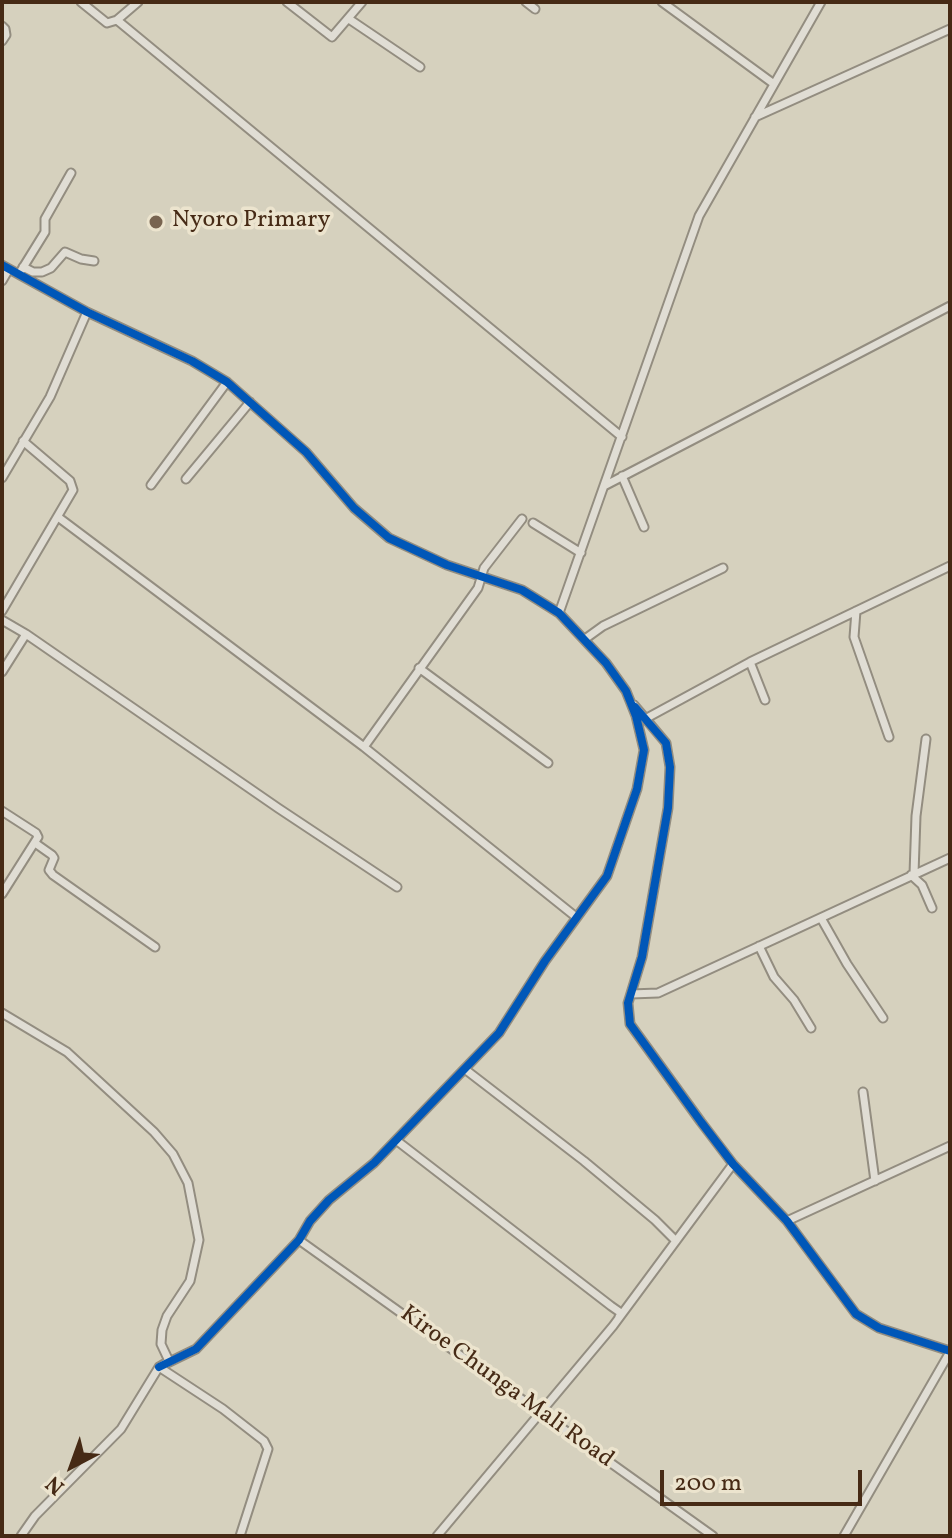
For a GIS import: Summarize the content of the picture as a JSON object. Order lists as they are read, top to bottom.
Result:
{
  "streets": {
    "street": ["Kiroe Chunga Mali Road"]
  },
  "places": ["Nyoro Primary"],
  "scale_bar": "200 m",
  "north": "bottom left"
}
